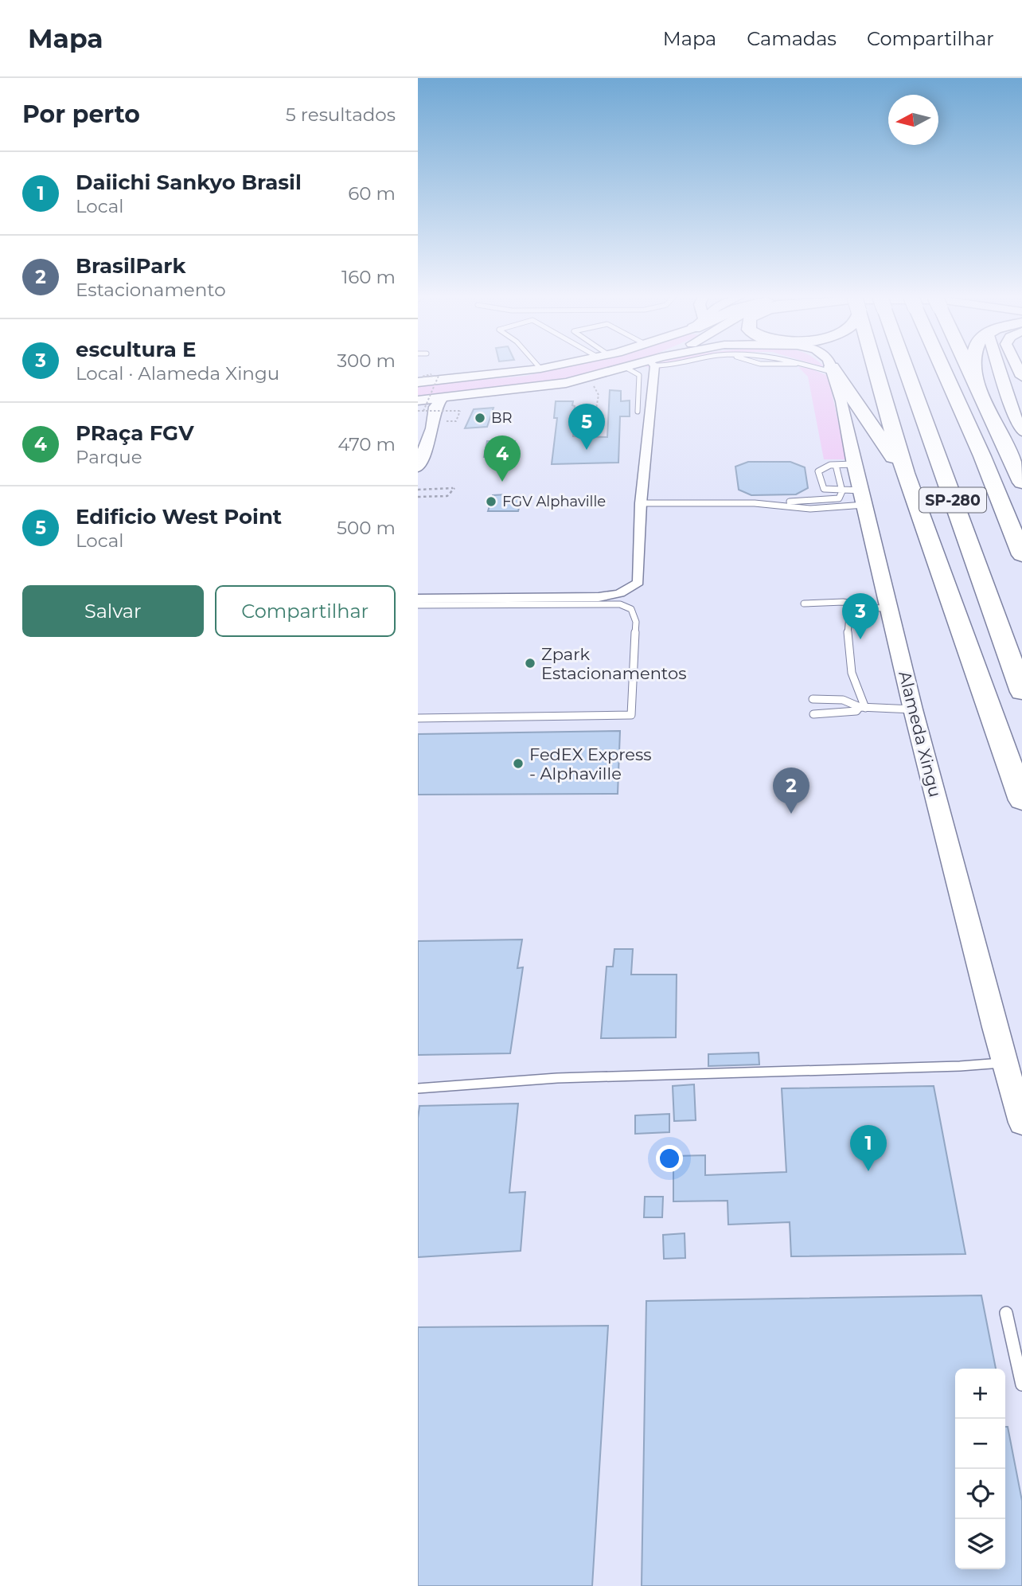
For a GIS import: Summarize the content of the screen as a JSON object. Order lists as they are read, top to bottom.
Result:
{
  "streets": {
    "highway": ["SP-280"],
    "main road": ["Alameda Xingu"]
  },
  "places": [
    "BR",
    "FGV Alphaville",
    "Zpark Estacionamentos",
    "FedEX Express - Alphaville"
  ],
  "north": "left",
  "page": {
    "header": "Mapa",
    "nav": ["Mapa", "Camadas", "Compartilhar"],
    "heading": ["Por perto", "5 resultados"],
    "list": [
      {
        "mark": "1",
        "name": "Daiichi Sankyo Brasil",
        "note": "Local",
        "value": "60 m"
      },
      {
        "mark": "2",
        "name": "BrasilPark",
        "note": "Estacionamento",
        "value": "160 m"
      },
      {
        "mark": "3",
        "name": "escultura E",
        "note": "Local · Alameda Xingu",
        "value": "300 m"
      },
      {
        "mark": "4",
        "name": "PRaça FGV",
        "note": "Parque",
        "value": "470 m"
      },
      {
        "mark": "5",
        "name": "Edificio West Point",
        "note": "Local",
        "value": "500 m"
      }
    ],
    "pins": [
      "5",
      "4",
      "3",
      "2",
      "1"
    ],
    "buttons": ["Salvar", "Compartilhar"],
    "map_buttons": ["+", "−"]
  }
}
